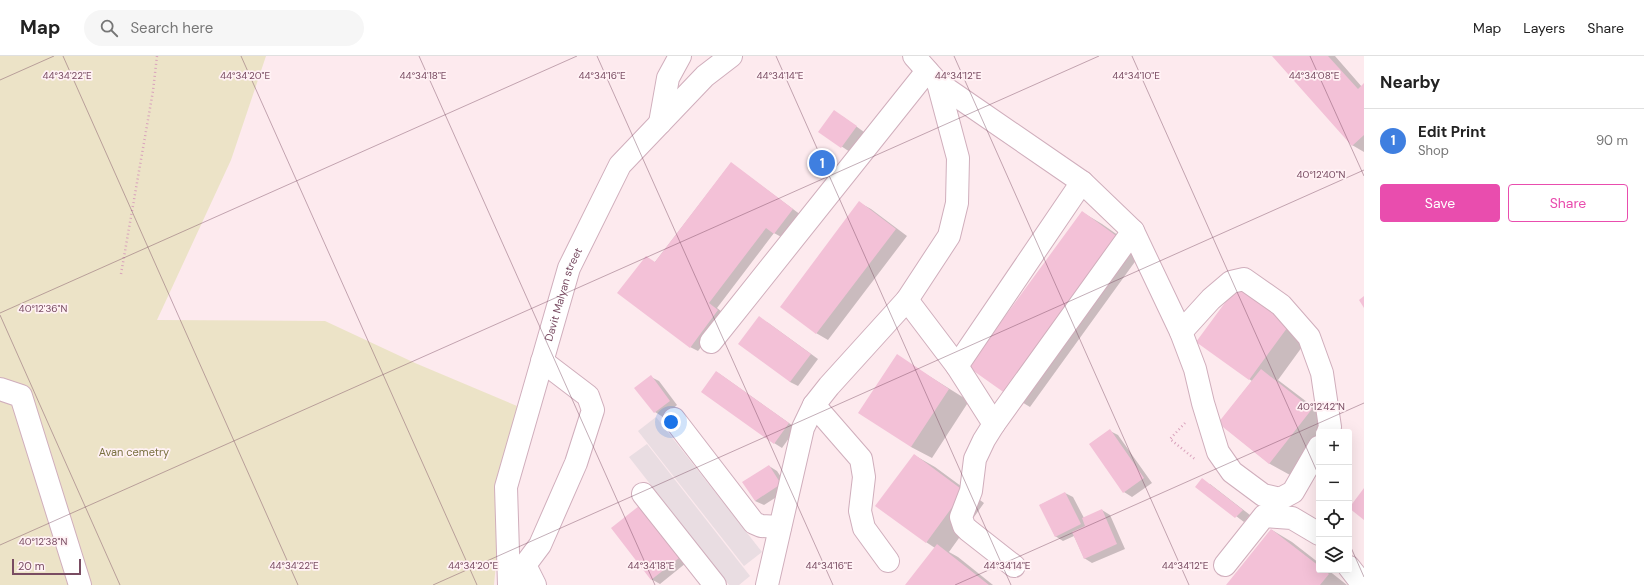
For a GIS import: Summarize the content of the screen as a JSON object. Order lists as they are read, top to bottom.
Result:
{
  "streets": {
    "street": ["Davit Malyan street"]
  },
  "parks": ["Avan cemetry"],
  "scale_bar": "20 m",
  "page": {
    "header": "Map",
    "search": "Search here",
    "nav": ["Map", "Layers", "Share"],
    "heading": "Nearby",
    "list": [
      {
        "mark": "1",
        "name": "Edit Print",
        "note": "Shop",
        "value": "90 m"
      }
    ],
    "pins": "1",
    "buttons": ["Save", "Share"],
    "map_buttons": ["+", "−"],
    "scale": "20 m"
  },
  "coordinates": [
    "44°34'22\"E",
    "44°34'20\"E",
    "44°34'18\"E",
    "44°34'16\"E",
    "44°34'14\"E",
    "44°34'12\"E",
    "44°34'10\"E",
    "44°34'08\"E",
    "40°12'40\"N",
    "40°12'36\"N",
    "40°12'42\"N",
    "40°12'38\"N"
  ]
}
